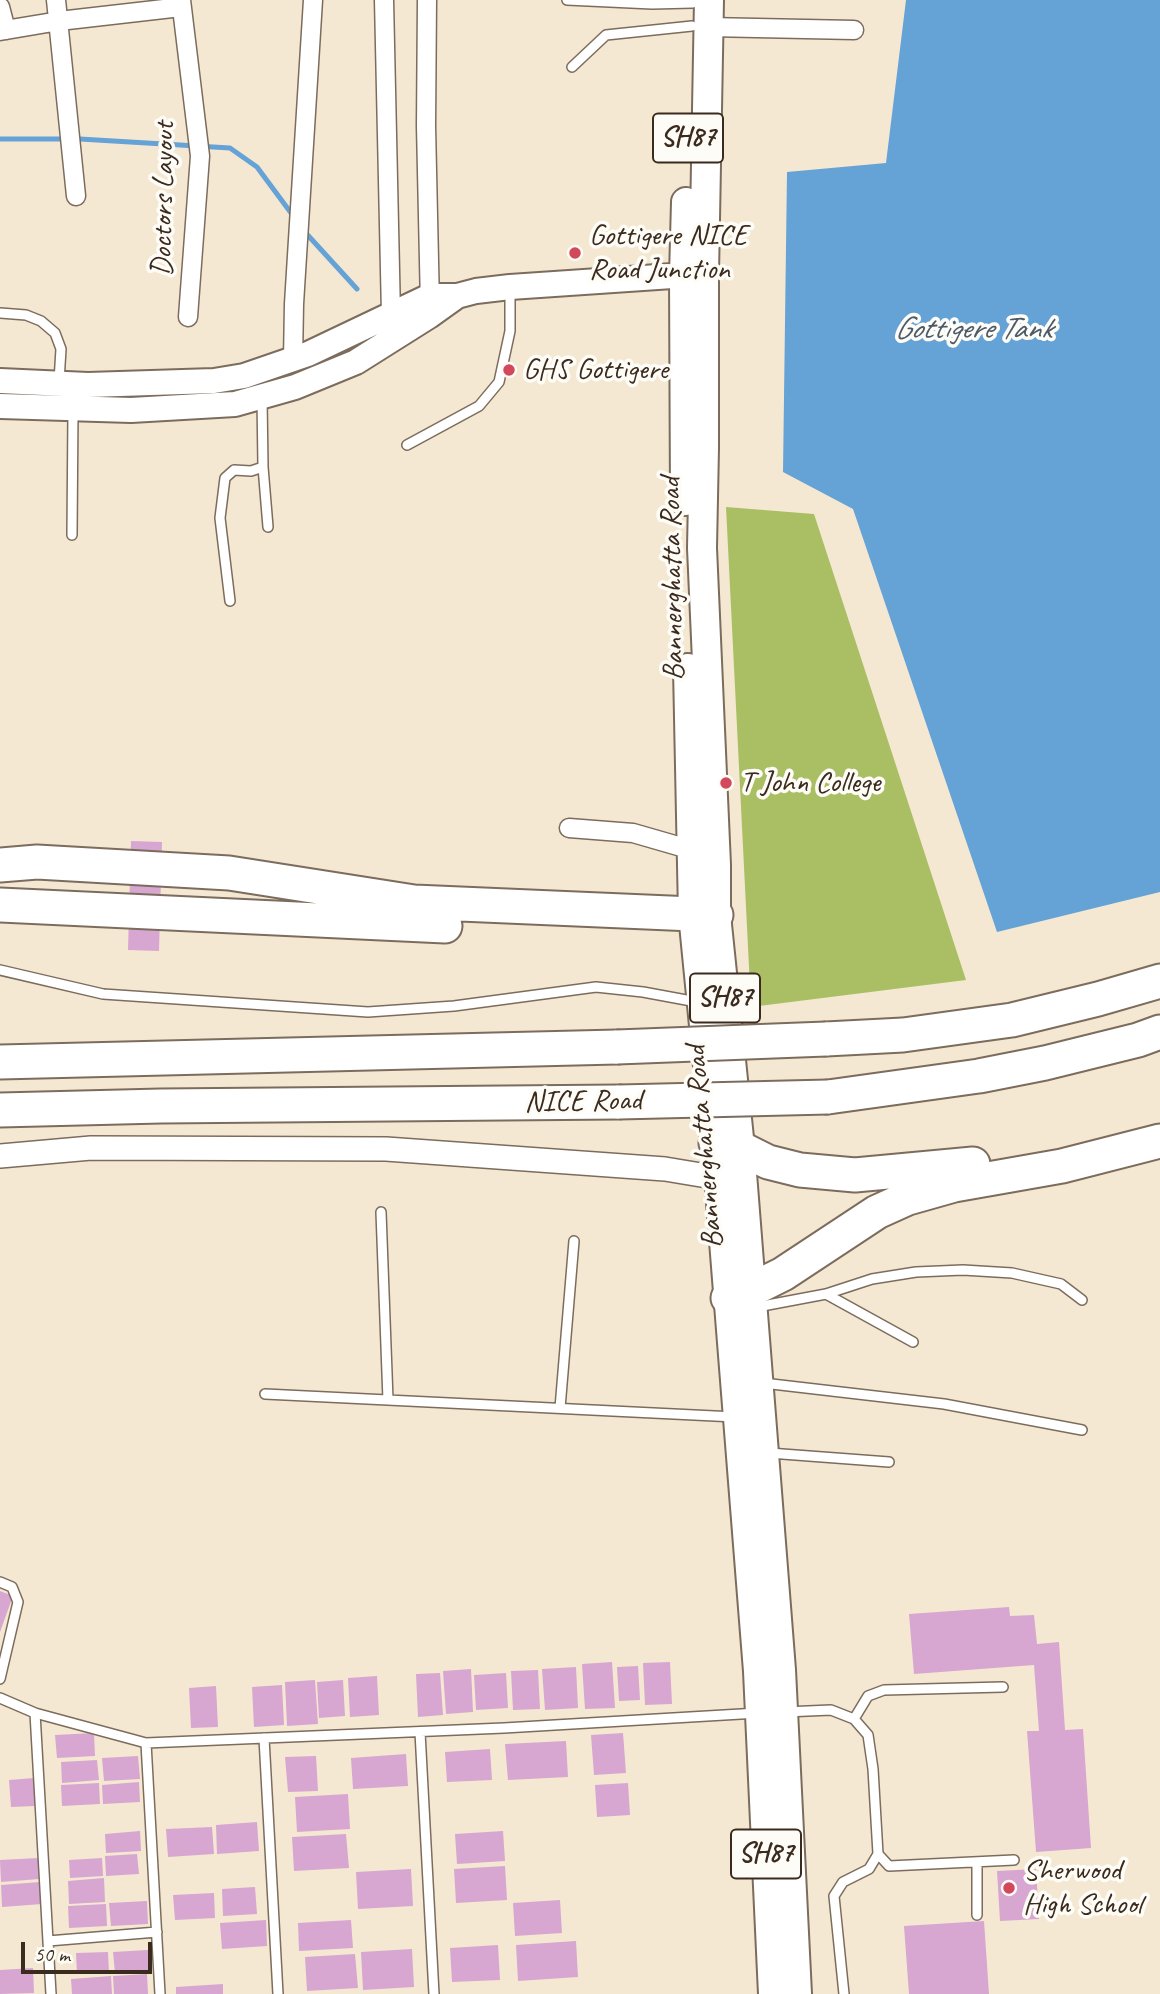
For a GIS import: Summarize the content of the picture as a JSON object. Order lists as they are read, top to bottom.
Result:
{
  "streets": {
    "highway": ["NICE Road"],
    "main road": ["SH87", "Bannerghatta Road"],
    "street": ["Doctors Layout"]
  },
  "water": ["Gottigere Tank"],
  "places": [
    "Gottigere NICE Road Junction",
    "GHS Gottigere",
    "T John College",
    "Sherwood High School"
  ],
  "scale_bar": "50 m"
}
